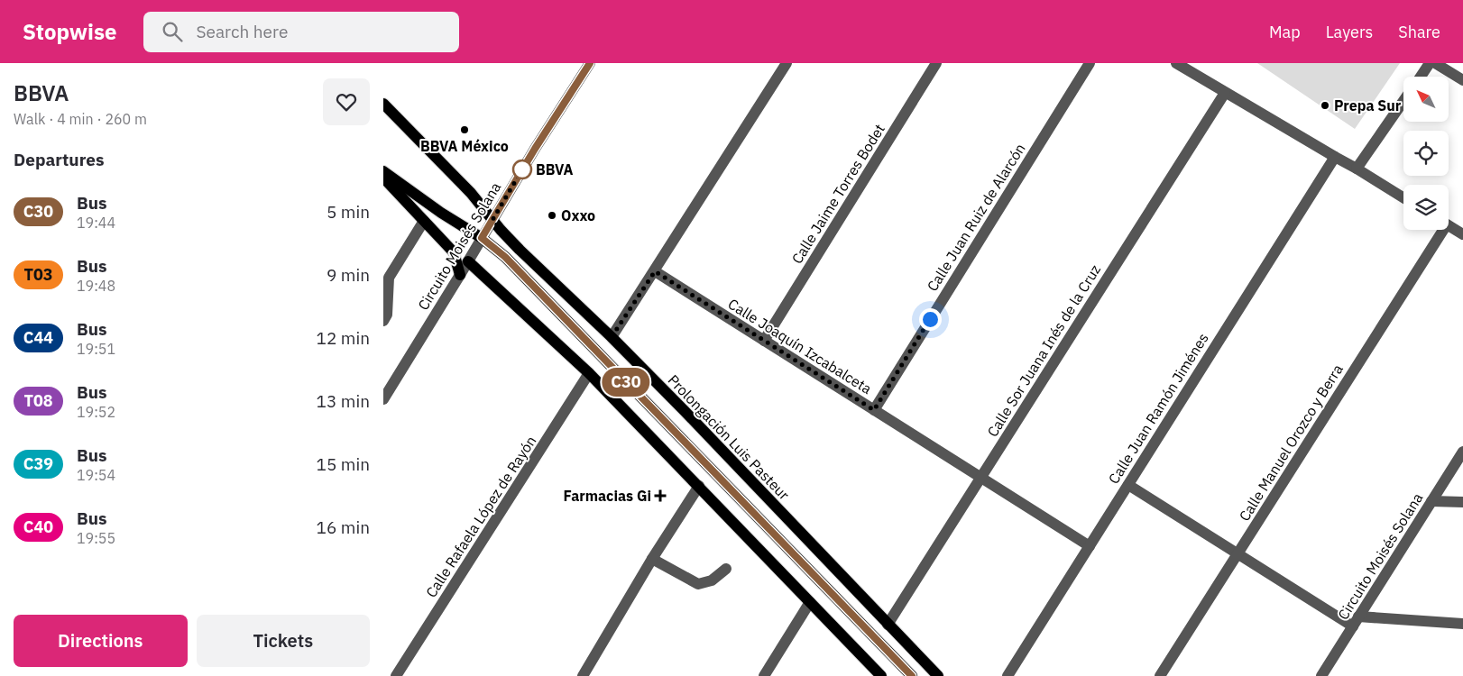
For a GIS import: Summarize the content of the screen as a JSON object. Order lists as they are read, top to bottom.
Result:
{
  "streets": {
    "main road": ["Prolongación Luis Pasteur"],
    "street": [
      "Calle Jaime Torres Bodet",
      "Calle Juan Ruiz de Alarcón",
      "Circuito Moisés Solana",
      "Calle Joaquín Izcabalceta",
      "Calle Sor Juana Inés de la Cruz",
      "Calle Juan Ramón Jiménes",
      "Calle Manuel Orozco y Berra",
      "Calle Rafaela López de Rayón"
    ]
  },
  "crossings": [
    ["Calle Jaime Torres Bodet", "Calle Joaquín Izcabalceta"],
    ["Calle Juan Ruiz de Alarcón", "Calle Joaquín Izcabalceta"],
    ["Circuito Moisés Solana", "Prolongación Luis Pasteur"],
    ["Calle Joaquín Izcabalceta", "Calle Sor Juana Inés de la Cruz"],
    ["Calle Joaquín Izcabalceta", "Calle Juan Ramón Jiménes"],
    ["Calle Sor Juana Inés de la Cruz", "Prolongación Luis Pasteur"]
  ],
  "places": {
    "other": [
      "Prepa Sur",
      "BBVA México",
      "BBVA",
      "Oxxo"
    ],
    "health": ["Farmacias Gi"]
  },
  "lines": ["bus line C30"],
  "north": "top left",
  "page": {
    "header": "Stopwise",
    "search": "Search here",
    "nav": ["Map", "Layers", "Share"],
    "heading": [
      ["BBVA", "Walk · 4 min · 260 m"],
      "Departures"
    ],
    "on_map": "C30",
    "list": [
      {
        "mark": "C30",
        "name": "Bus",
        "note": "19:44",
        "value": "5 min"
      },
      {
        "mark": "T03",
        "name": "Bus",
        "note": "19:48",
        "value": "9 min"
      },
      {
        "mark": "C44",
        "name": "Bus",
        "note": "19:51",
        "value": "12 min"
      },
      {
        "mark": "T08",
        "name": "Bus",
        "note": "19:52",
        "value": "13 min"
      },
      {
        "mark": "C39",
        "name": "Bus",
        "note": "19:54",
        "value": "15 min"
      },
      {
        "mark": "C40",
        "name": "Bus",
        "note": "19:55",
        "value": "16 min"
      }
    ],
    "buttons": ["Directions", "Tickets"]
  }
}
